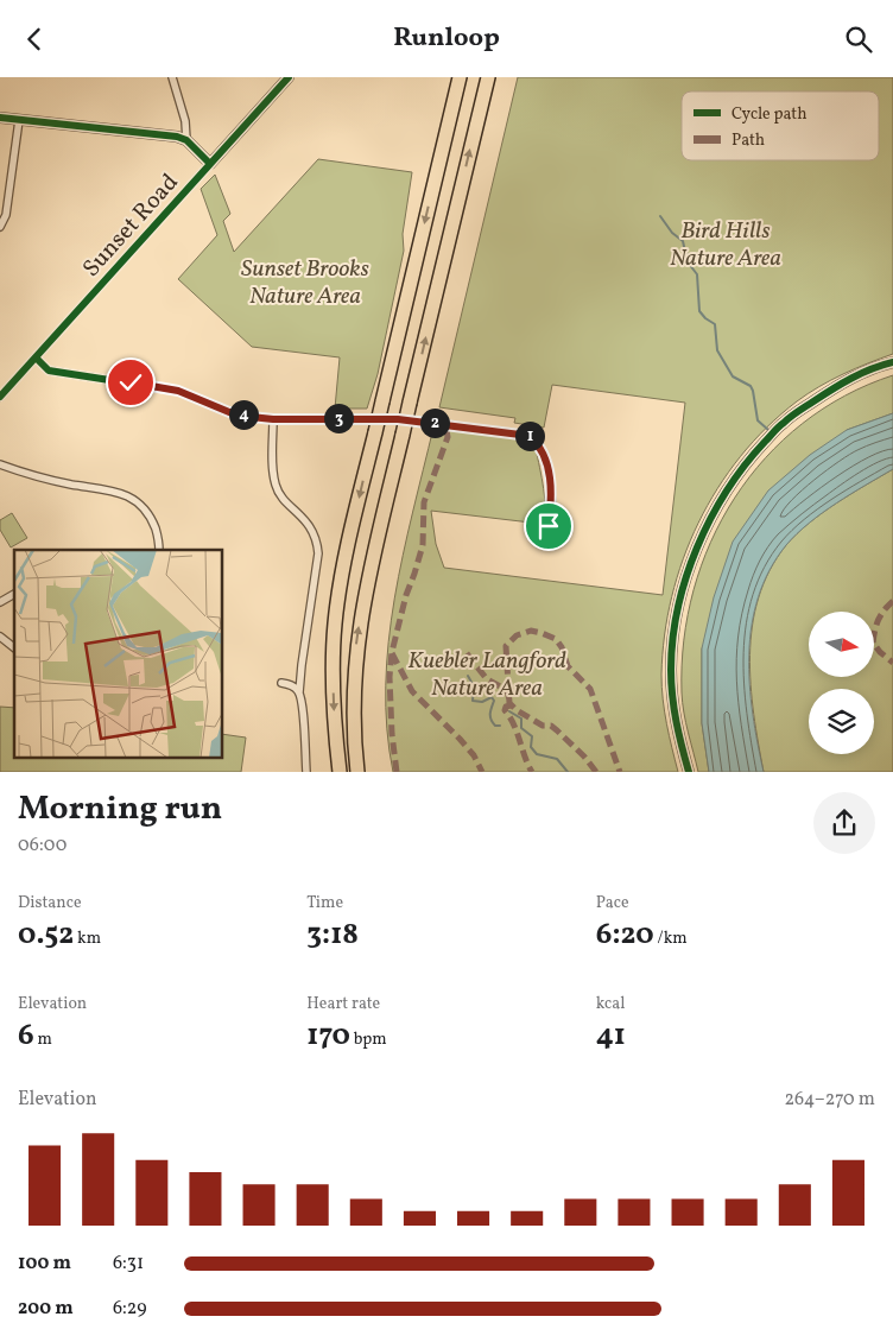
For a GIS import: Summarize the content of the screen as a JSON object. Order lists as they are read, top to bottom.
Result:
{
  "streets": {
    "street": ["Sunset Road"]
  },
  "parks": ["Bird Hills Nature Area", "Sunset Brooks Nature Area", "Kuebler Langford Nature Area"],
  "legend": ["Cycle path", "Path"],
  "north": "right",
  "page": {
    "header": "Runloop",
    "pins": [
      "4",
      "3",
      "2",
      "1"
    ],
    "heading": ["Morning run", "06:00"],
    "stats": [
      ["Distance", "0.52 km"],
      ["Time", "3:18"],
      ["Pace", "6:20 /km"],
      ["Elevation", "6 m"],
      ["Heart rate", "170 bpm"],
      ["kcal", "41"]
    ],
    "chart": ["Elevation", "264–270 m"],
    "list": [
      {
        "name": "100 m",
        "note": "6:31"
      },
      {
        "name": "200 m",
        "note": "6:29"
      }
    ]
  }
}
